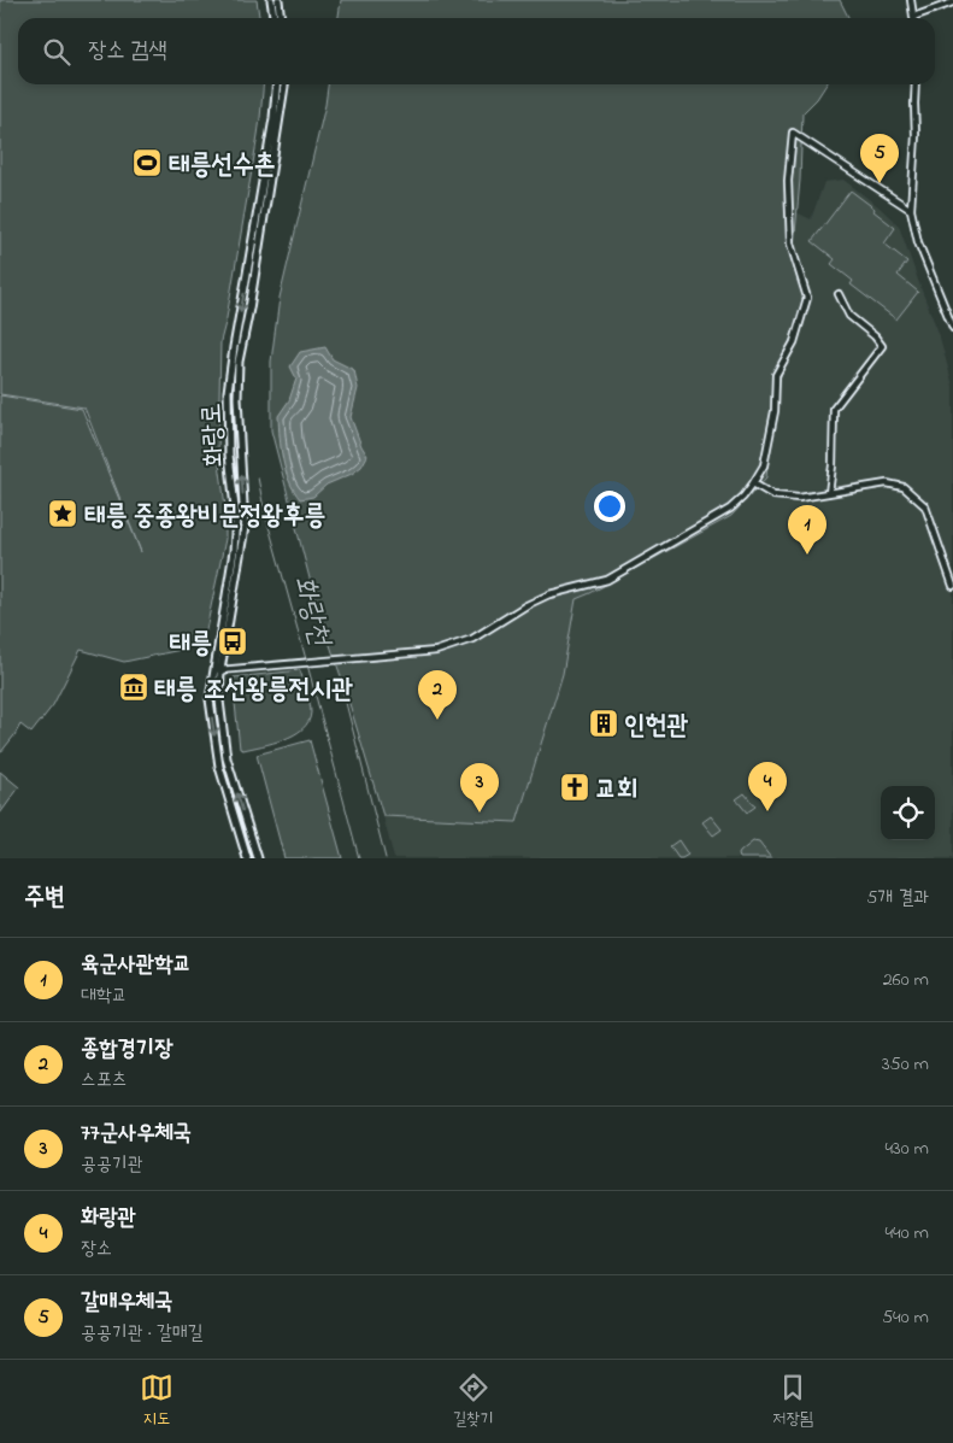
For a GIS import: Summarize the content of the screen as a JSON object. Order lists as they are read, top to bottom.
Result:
{
  "streets": {
    "main road": ["화랑로"]
  },
  "water": ["화랑천"],
  "places": {
    "sports": ["태릉선수촌"],
    "place": ["태릉 중종왕비문정왕후릉"],
    "bus stop": ["태릉"],
    "museum": ["태릉 조선왕릉전시관"],
    "building": ["인헌관"],
    "church": ["교회"]
  },
  "page": {
    "search": "장소 검색",
    "pins": [
      "5",
      "1",
      "2",
      "4",
      "3"
    ],
    "heading": ["주변", "5개 결과"],
    "list": [
      {
        "mark": "1",
        "name": "육군사관학교",
        "note": "대학교",
        "value": "260 m"
      },
      {
        "mark": "2",
        "name": "종합경기장",
        "note": "스포츠",
        "value": "350 m"
      },
      {
        "mark": "3",
        "name": "77군사우체국",
        "note": "공공기관",
        "value": "430 m"
      },
      {
        "mark": "4",
        "name": "화랑관",
        "note": "장소",
        "value": "440 m"
      },
      {
        "mark": "5",
        "name": "갈매우체국",
        "note": "공공기관 · 갈매길",
        "value": "540 m"
      }
    ],
    "nav": ["지도", "길찾기", "저장됨"]
  }
}
